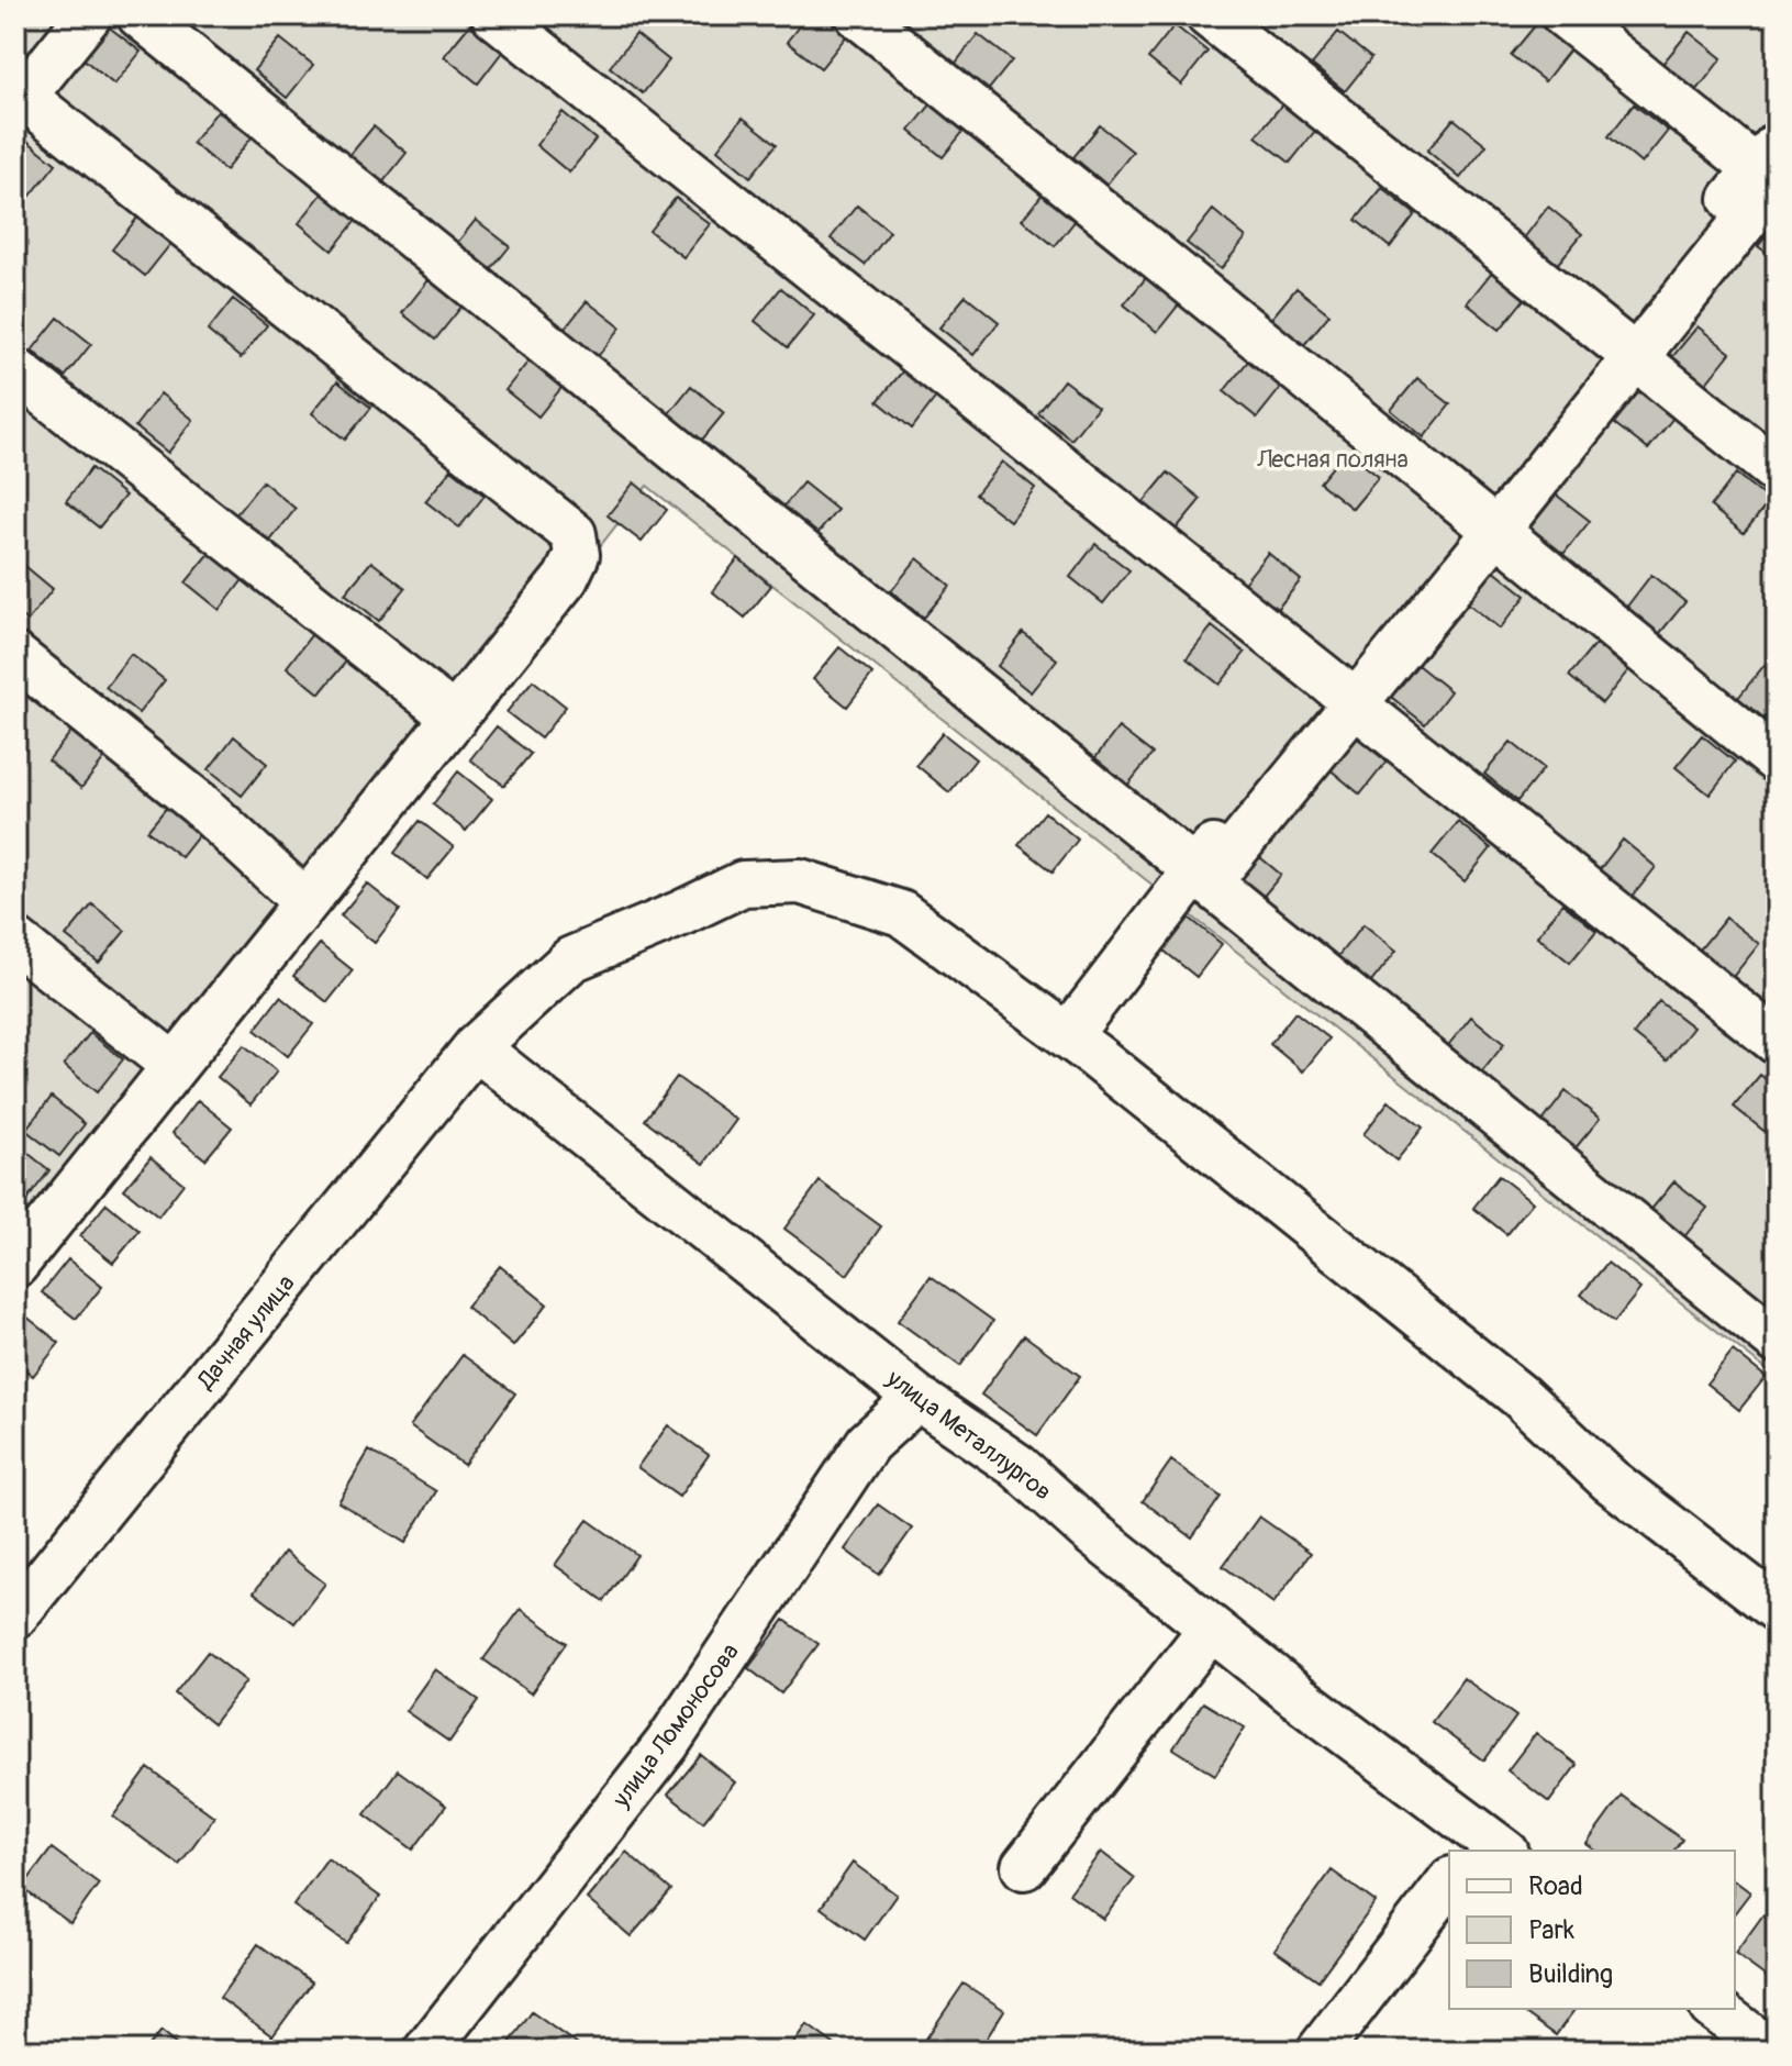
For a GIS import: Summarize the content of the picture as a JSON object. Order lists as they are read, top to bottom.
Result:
{
  "streets": {
    "street": ["Дачная улица", "улица Металлургов", "улица Ломоносова"]
  },
  "crossings": [
    ["Дачная улица", "улица Металлургов"],
    ["улица Металлургов", "улица Ломоносова"]
  ],
  "parks": ["Лесная поляна"],
  "legend": ["Road", "Park", "Building"]
}
